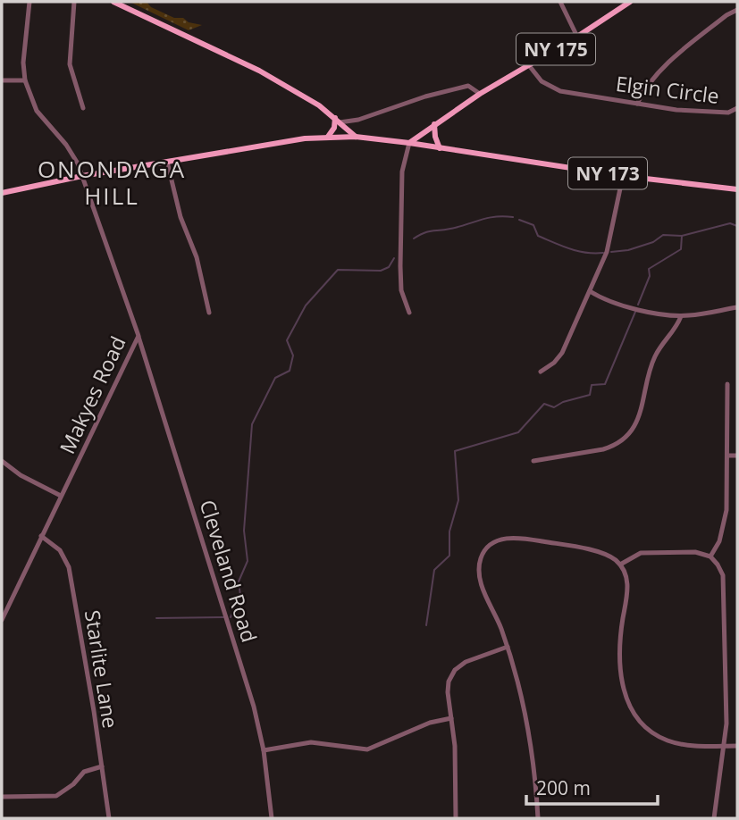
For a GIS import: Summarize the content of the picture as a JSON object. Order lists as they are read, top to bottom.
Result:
{
  "streets": {
    "main road": ["NY 175", "NY 173"],
    "street": [
      "Elgin Circle",
      "Makyes Road",
      "Cleveland Road",
      "Starlite Lane"
    ]
  },
  "crossings": [
    ["NY 175", "Elgin Circle"],
    ["NY 175", "NY 173"],
    ["Makyes Road", "Cleveland Road"],
    ["Makyes Road", "Starlite Lane"]
  ],
  "districts": ["ONONDAGA HILL"],
  "scale_bar": "200 m"
}
